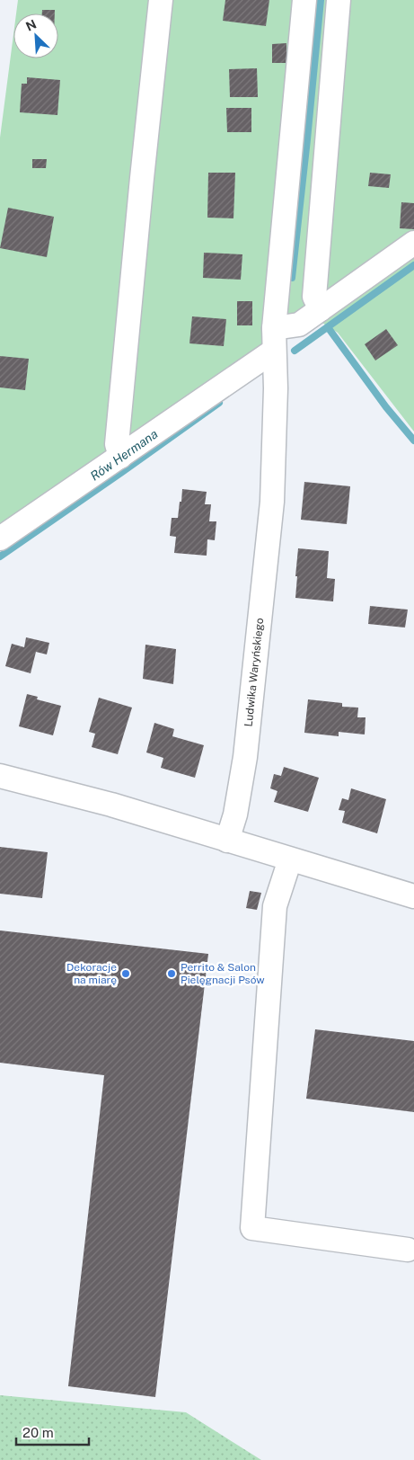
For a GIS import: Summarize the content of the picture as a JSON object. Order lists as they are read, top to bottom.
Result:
{
  "streets": {
    "street": ["Ludwika Waryńskiego"]
  },
  "water": ["Rów Hermana"],
  "places": ["Dekoracje na miarę", "Perrito & Salon Pielęgnacji Psów"],
  "scale_bar": "20 m",
  "north": "top left"
}
